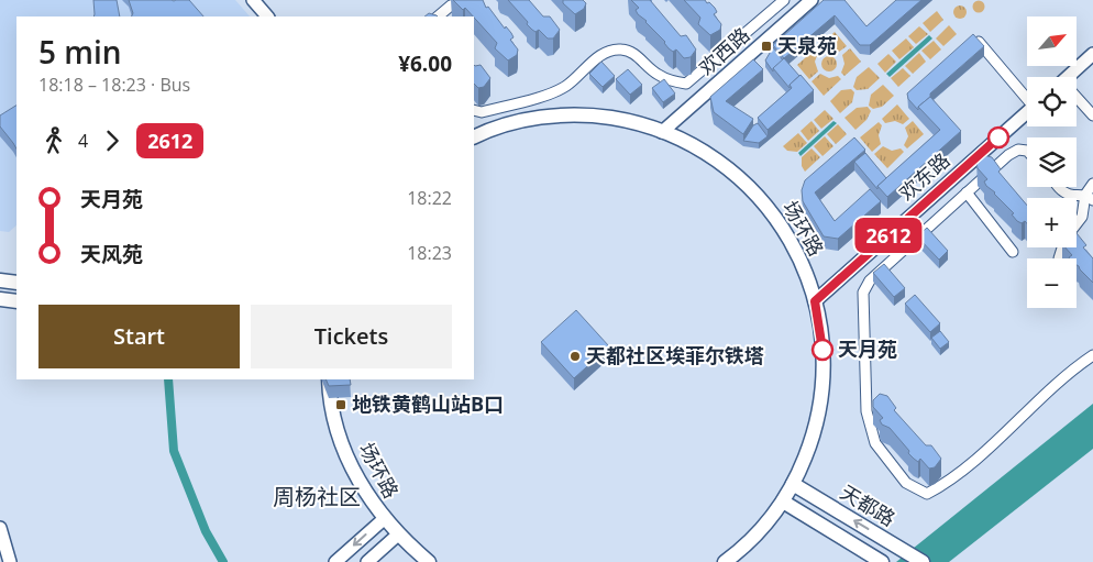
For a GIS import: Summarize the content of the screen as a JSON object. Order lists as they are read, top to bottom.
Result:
{
  "streets": {
    "main road": ["场环路", "天都路"],
    "street": ["欢西路", "欢东路"]
  },
  "crossings": [
    ["欢西路", "场环路"],
    ["欢东路", "场环路"],
    ["场环路", "天都路"]
  ],
  "districts": ["周杨社区"],
  "places": {
    "transit": ["天泉苑", "地铁黄鹤山站B口"],
    "other": ["天月苑", "天都社区埃菲尔铁塔"]
  },
  "lines": ["bus line 2612"],
  "north": "top right",
  "page": {
    "on_map": "2612",
    "map_buttons": ["+", "−"],
    "heading": ["5 min", "18:18 – 18:23 · Bus", "¥6.00"],
    "legs": ["4", "2612"],
    "list": [
      {
        "name": "天月苑",
        "value": "18:22"
      },
      {
        "name": "天风苑",
        "value": "18:23"
      }
    ],
    "buttons": ["Start", "Tickets"]
  }
}
